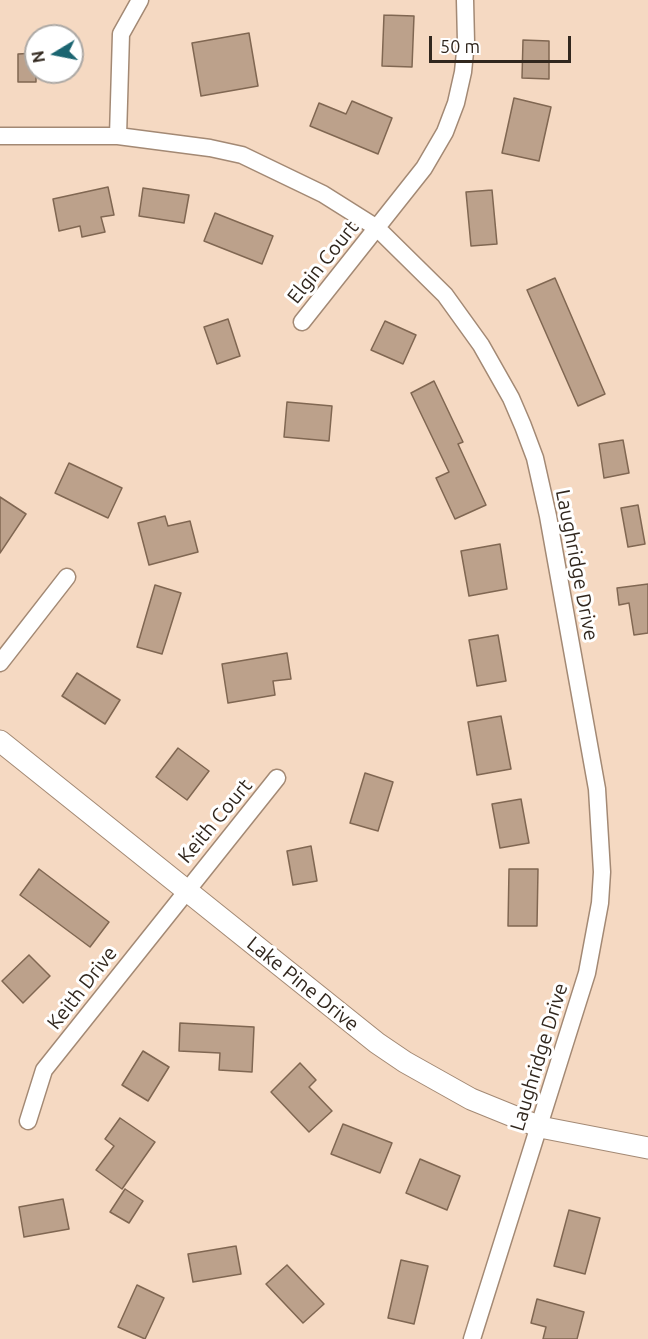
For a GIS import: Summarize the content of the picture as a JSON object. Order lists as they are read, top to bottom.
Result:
{
  "streets": {
    "street": [
      "Elgin Court",
      "Laughridge Drive",
      "Keith Court",
      "Lake Pine Drive",
      "Keith Drive"
    ]
  },
  "crossings": [
    ["Elgin Court", "Laughridge Drive"],
    ["Laughridge Drive", "Lake Pine Drive"],
    ["Keith Court", "Lake Pine Drive"],
    ["Keith Court", "Keith Drive"],
    ["Lake Pine Drive", "Keith Drive"]
  ],
  "scale_bar": "50 m",
  "north": "left"
}
